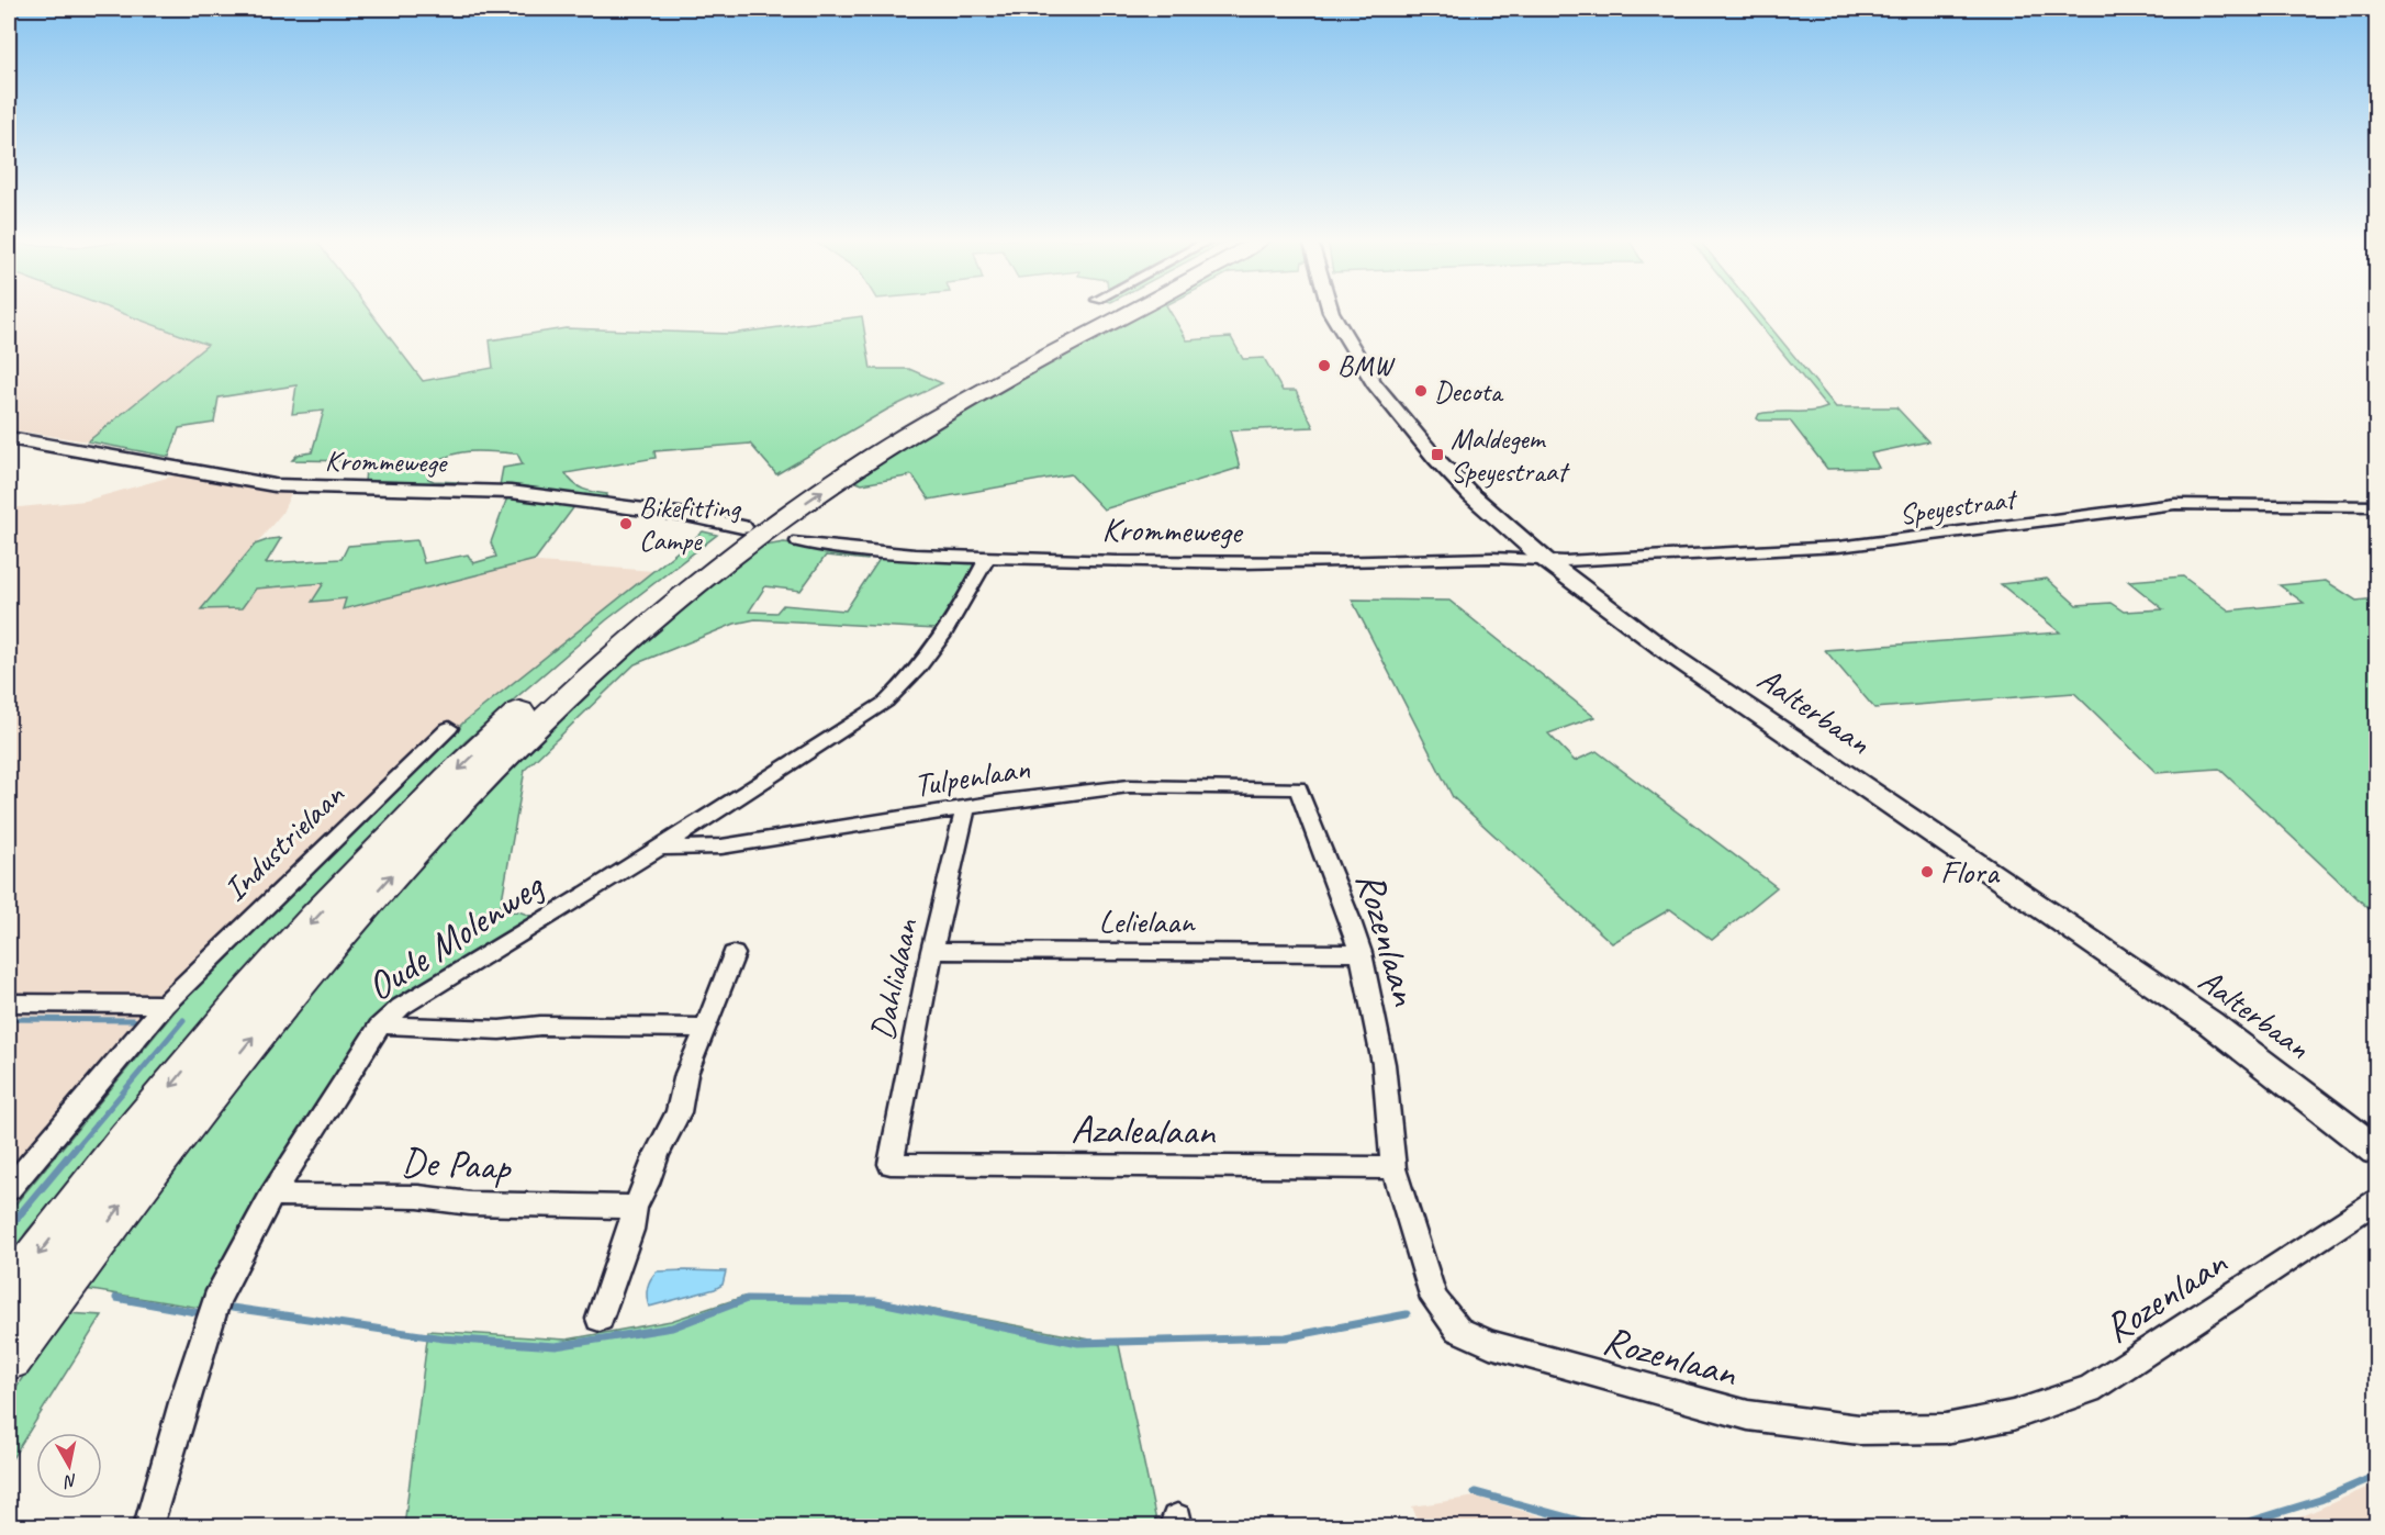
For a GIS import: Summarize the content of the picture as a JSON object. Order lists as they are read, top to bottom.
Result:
{
  "streets": {
    "main road": ["Krommewege", "Aalterbaan"],
    "street": [
      "Speyestraat",
      "Tulpenlaan",
      "Industrielaan",
      "Lelielaan",
      "Oude Molenweg",
      "Rozenlaan",
      "Dahlialaan",
      "Azalealaan",
      "De Paap"
    ]
  },
  "crossings": [
    ["Krommewege", "Speyestraat"],
    ["Krommewege", "Aalterbaan"],
    ["Krommewege", "Oude Molenweg"],
    ["Speyestraat", "Aalterbaan"],
    ["Tulpenlaan", "Oude Molenweg"],
    ["Tulpenlaan", "Rozenlaan"],
    ["Tulpenlaan", "Dahlialaan"],
    ["Lelielaan", "Rozenlaan"],
    ["Lelielaan", "Dahlialaan"],
    ["Oude Molenweg", "De Paap"],
    ["Rozenlaan", "Azalealaan"],
    ["Dahlialaan", "Azalealaan"]
  ],
  "places": {
    "other": [
      "BMW",
      "Decota",
      "Bikefitting Campe",
      "Flora"
    ],
    "transit": ["Maldegem Speyestraat"]
  },
  "north": "bottom"
}
